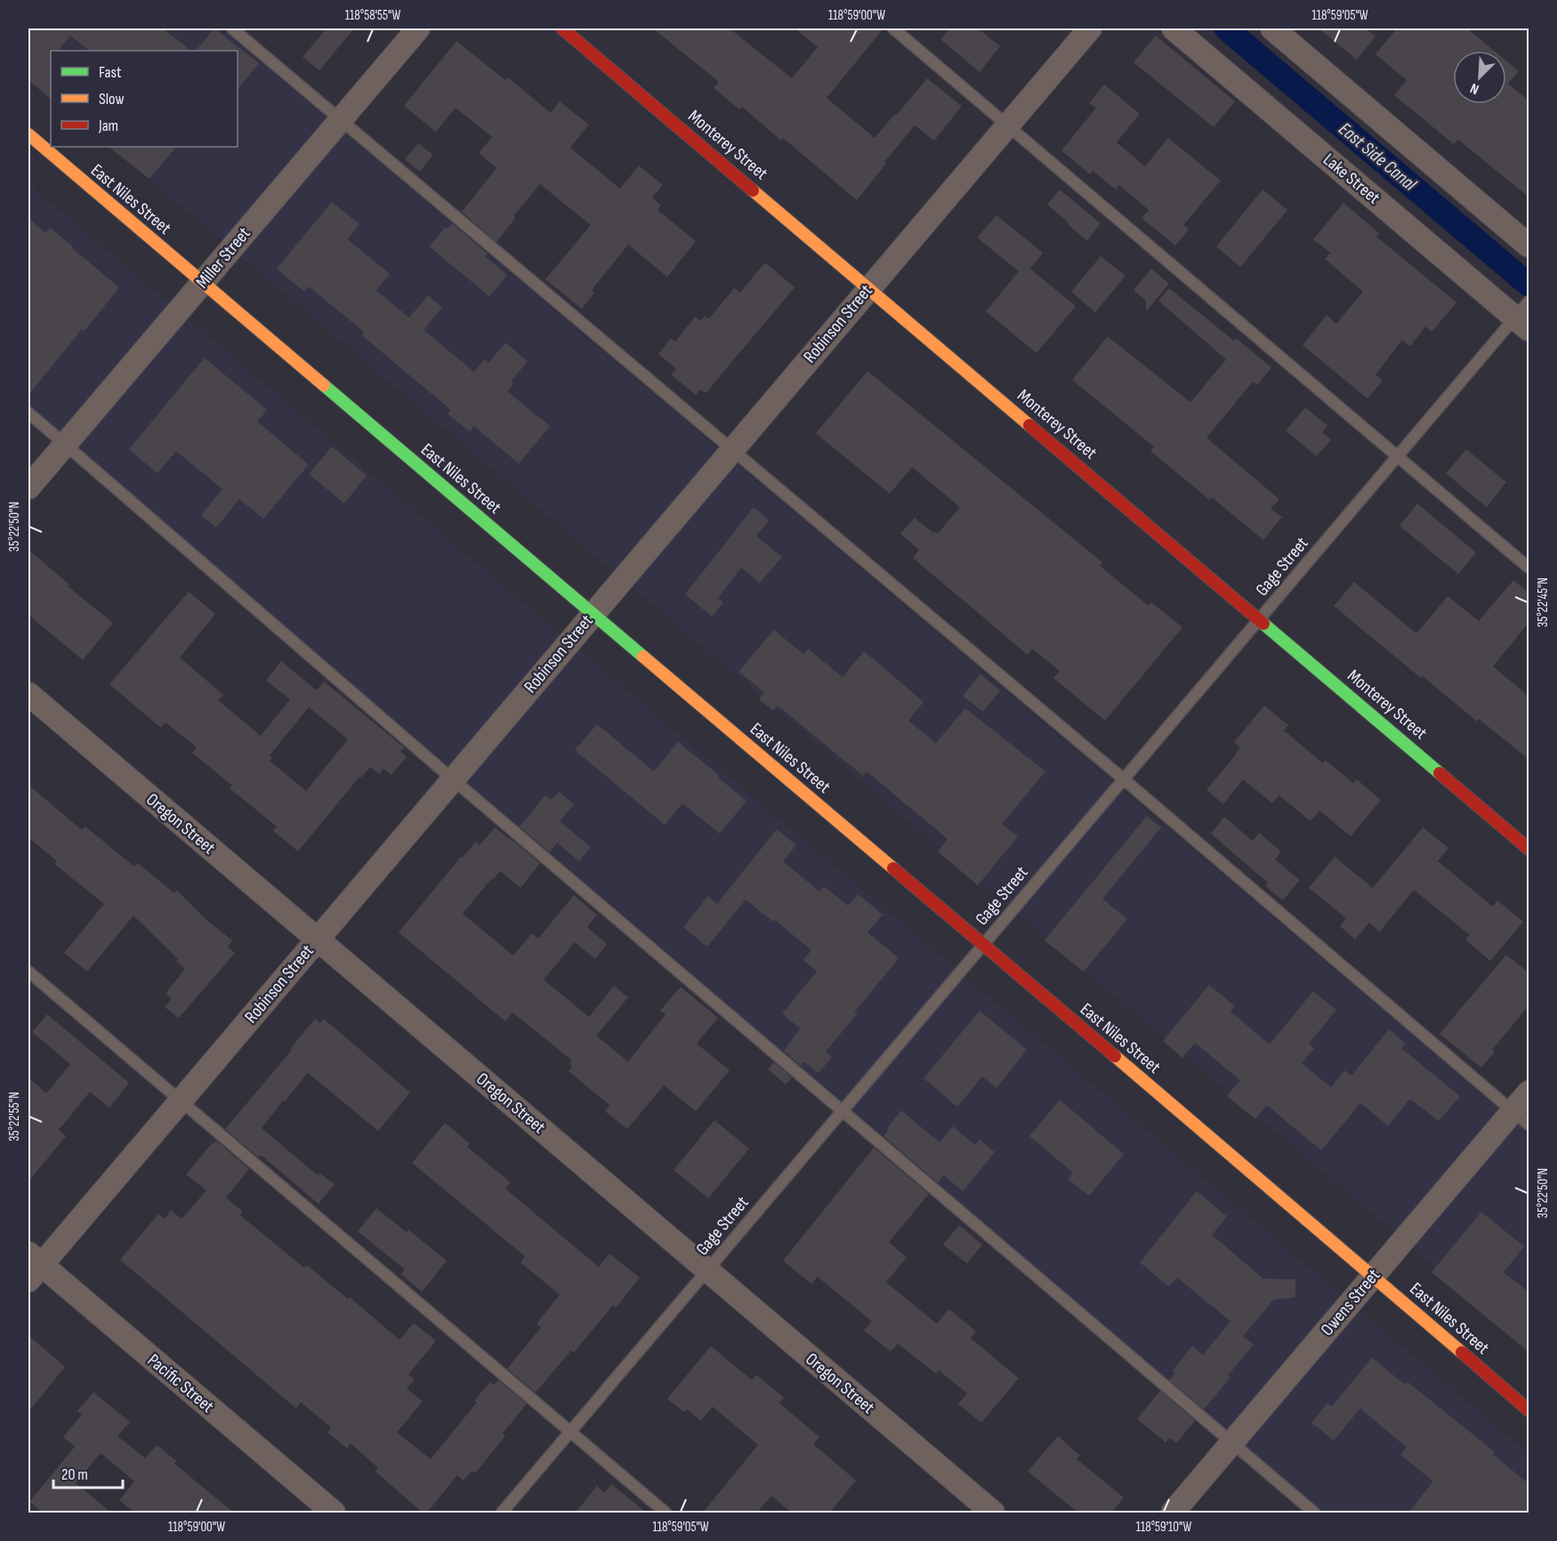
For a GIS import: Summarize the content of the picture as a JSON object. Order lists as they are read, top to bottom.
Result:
{
  "streets": {
    "main road": ["Monterey Street", "East Niles Street"],
    "street": [
      "Lake Street",
      "Miller Street",
      "Robinson Street",
      "Oregon Street",
      "Owens Street",
      "Pacific Street"
    ],
    "lane": ["Gage Street"]
  },
  "crossings": [
    ["Monterey Street", "Robinson Street"],
    ["Monterey Street", "Gage Street"],
    ["Lake Street", "Gage Street"],
    ["East Niles Street", "Miller Street"],
    ["East Niles Street", "Robinson Street"],
    ["East Niles Street", "Gage Street"],
    ["East Niles Street", "Owens Street"],
    ["Robinson Street", "Oregon Street"],
    ["Robinson Street", "Pacific Street"],
    ["Gage Street", "Oregon Street"]
  ],
  "water": ["East Side Canal"],
  "legend": ["Fast", "Slow", "Jam"],
  "scale_bar": "20 m",
  "north": "bottom left",
  "coordinates": [
    "118°58'55\"W",
    "118°59'00\"W",
    "118°59'05\"W",
    "35°22'50\"N",
    "35°22'45\"N",
    "35°22'55\"N",
    "118°59'10\"W"
  ]
}
